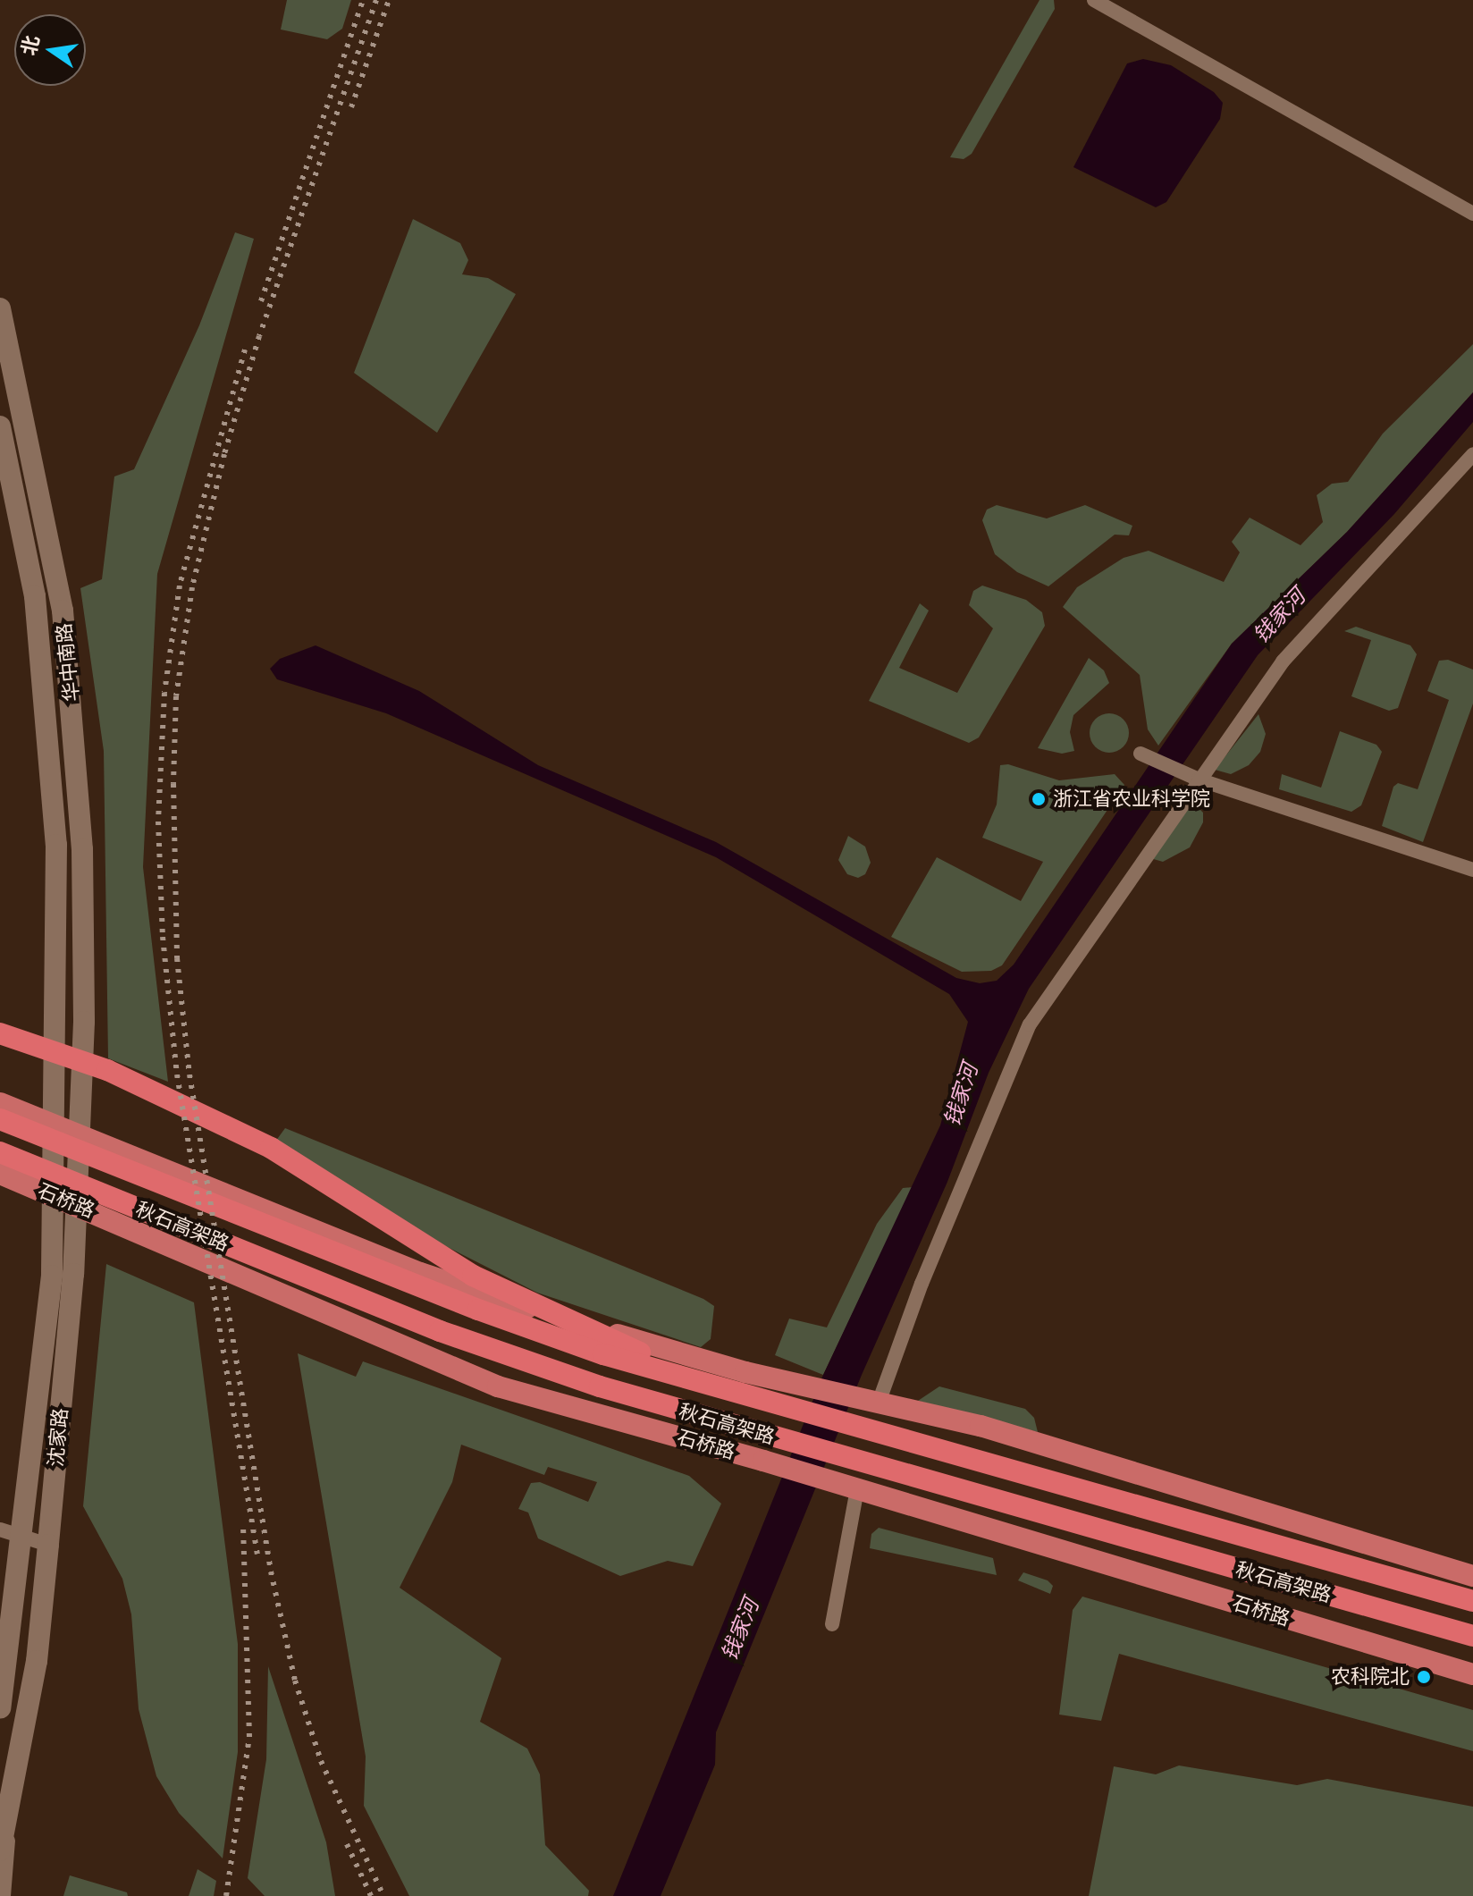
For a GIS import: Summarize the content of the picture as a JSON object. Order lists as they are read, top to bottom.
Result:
{
  "streets": {
    "highway": ["秋石高架路"],
    "main road": ["华中南路", "石桥路", "沈家路"]
  },
  "crossings": [
    ["华中南路", "沈家路"]
  ],
  "water": ["钱家河"],
  "places": ["浙江省农业科学院", "农科院北"],
  "north": "left"
}
